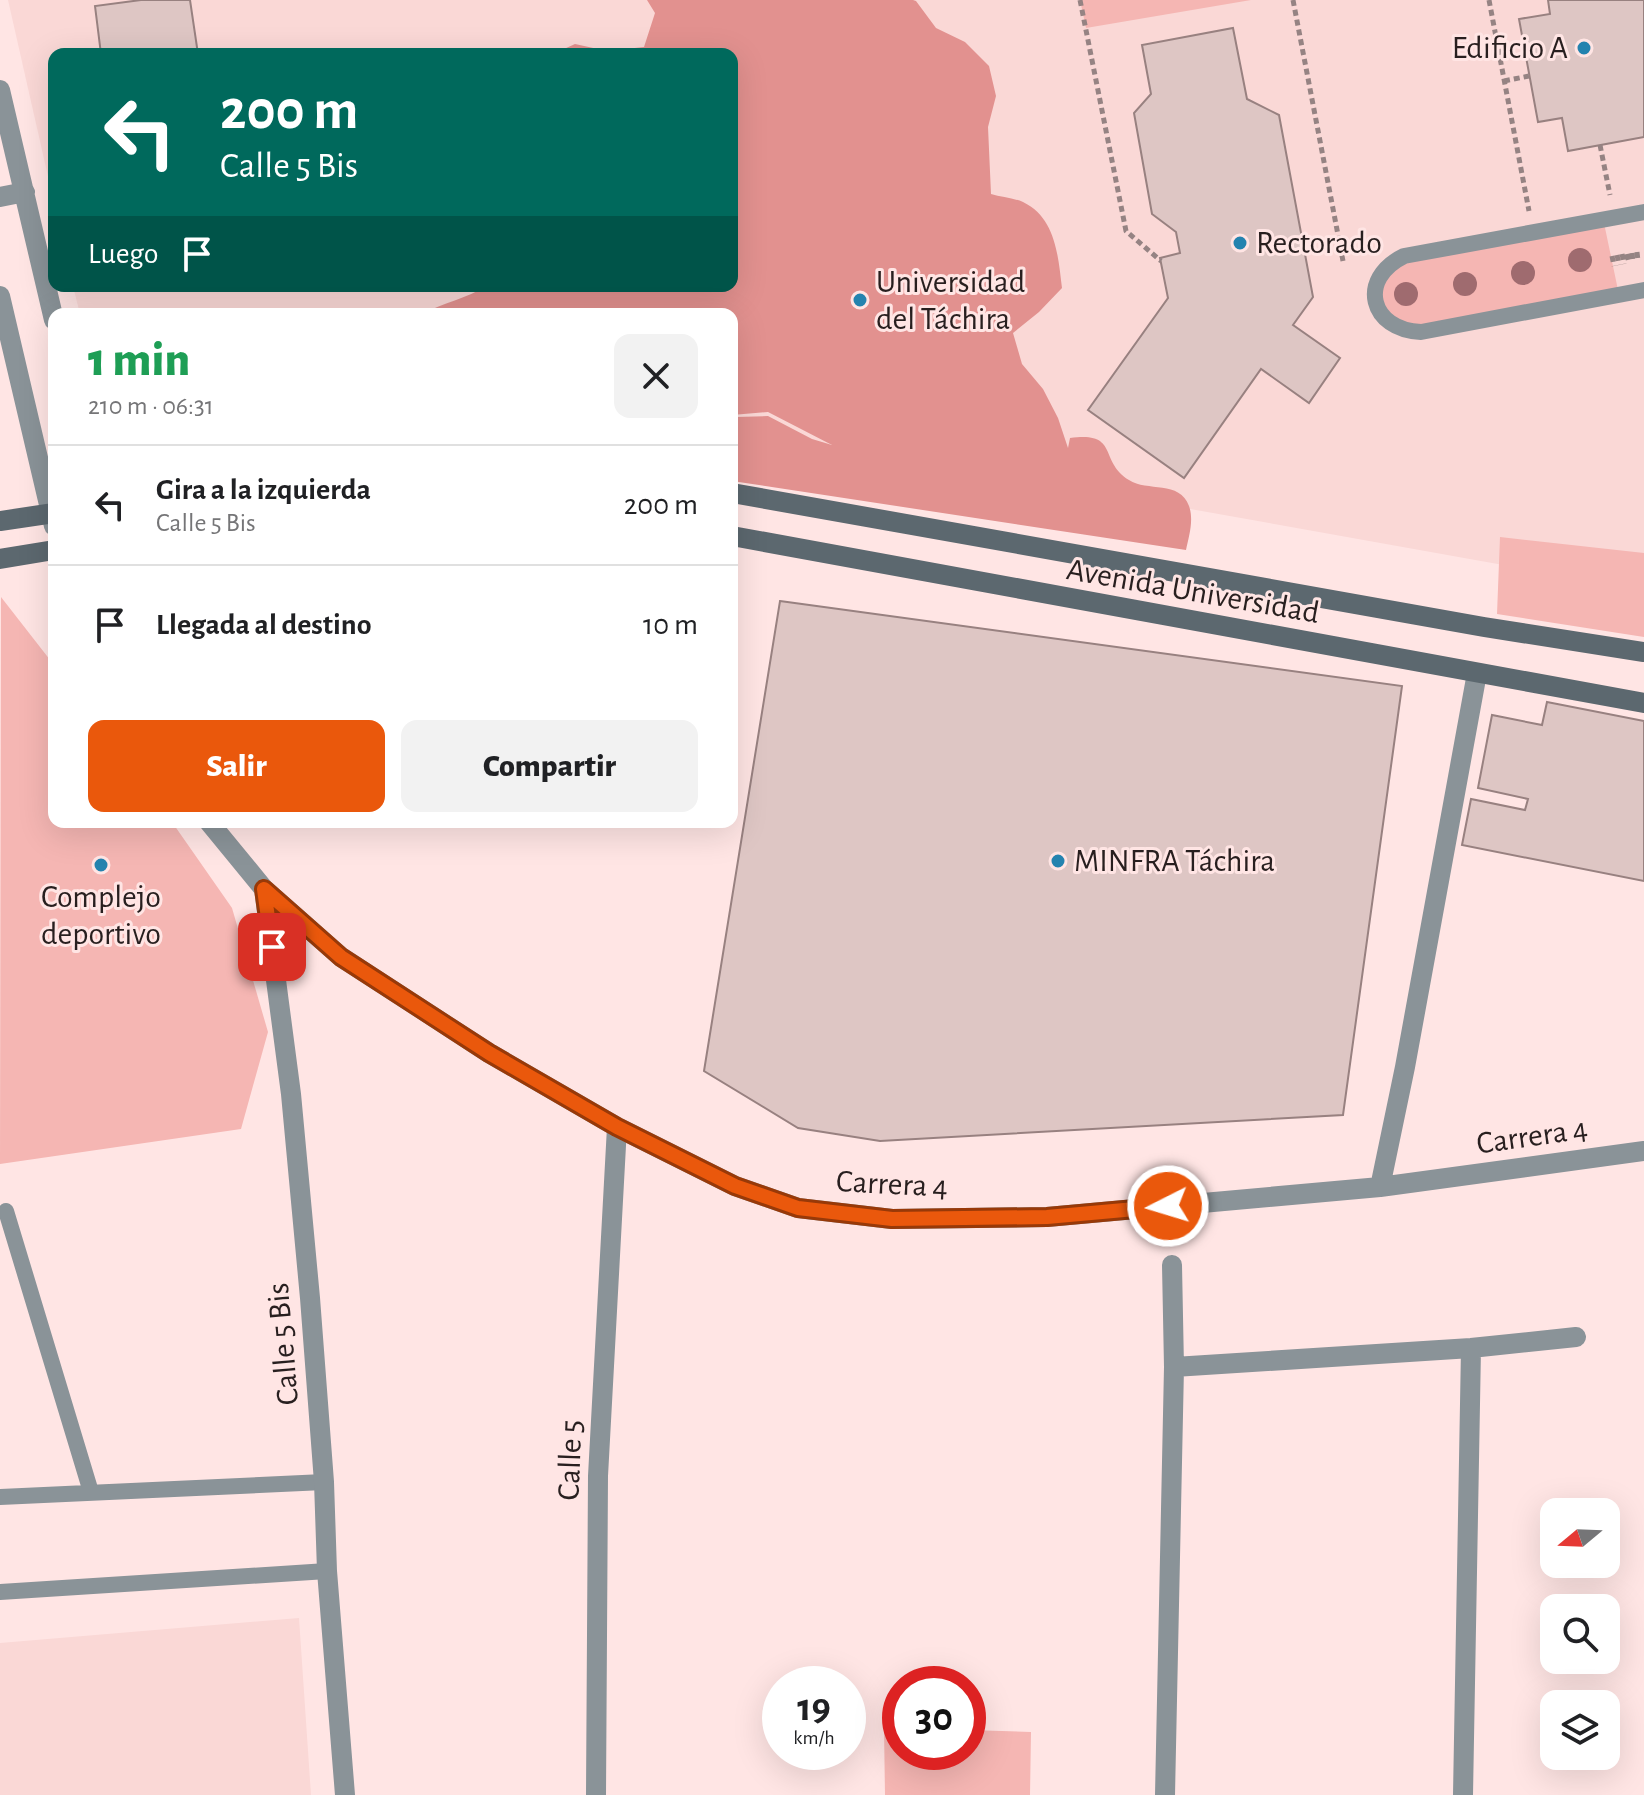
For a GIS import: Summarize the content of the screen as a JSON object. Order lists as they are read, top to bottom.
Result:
{
  "streets": {
    "street": [
      "Avenida Universidad",
      "Carrera 4",
      "Calle 5 Bis",
      "Calle 5"
    ]
  },
  "crossings": [
    ["Carrera 4", "Calle 5 Bis"],
    ["Carrera 4", "Calle 5"]
  ],
  "places": [
    "Edificio A",
    "Rectorado",
    "Universidad del Táchira",
    "MINFRA Táchira",
    "Complejo deportivo"
  ],
  "north": "left",
  "page": {
    "turn": ["200 m", "Calle 5 Bis"],
    "then": "Luego",
    "heading": ["1 min", "210 m · 06:31"],
    "list": [
      {
        "name": "Gira a la izquierda",
        "note": "Calle 5 Bis",
        "value": "200 m"
      },
      {
        "name": "Llegada al destino",
        "value": "10 m"
      }
    ],
    "buttons": ["Salir", "Compartir"],
    "speed": "19 km/h",
    "limit": "30"
  }
}
